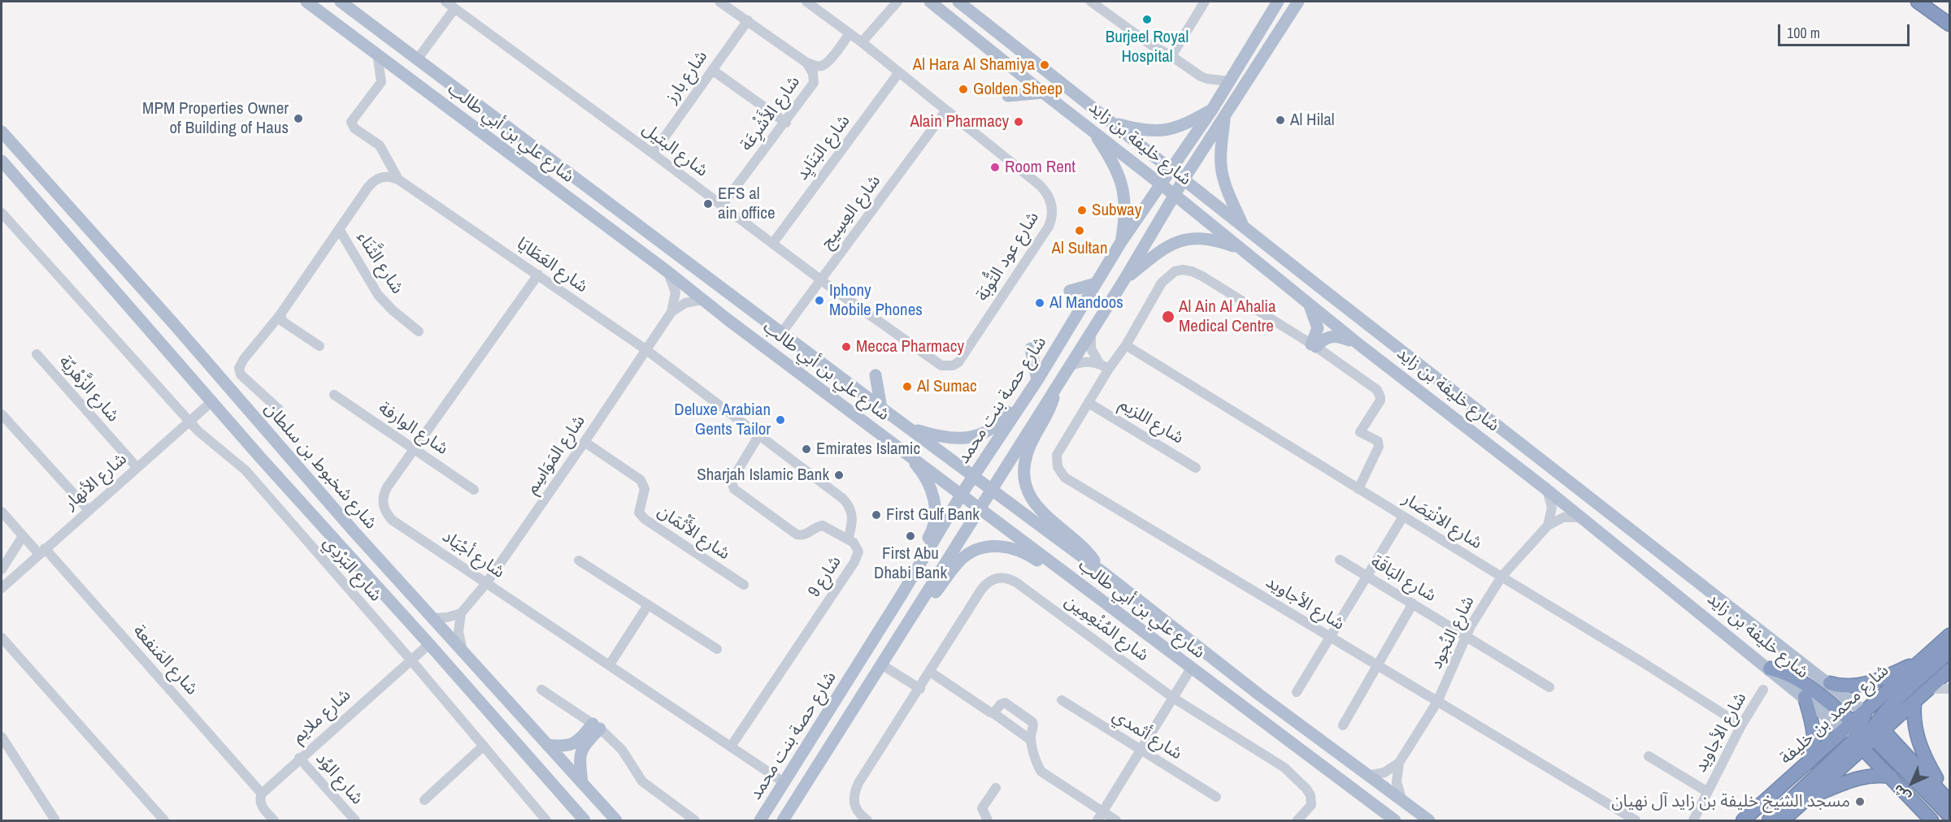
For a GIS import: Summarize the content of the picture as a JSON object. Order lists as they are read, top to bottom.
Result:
{
  "streets": {
    "highway": ["شارع خليفة بن زايد", "شارع محمد بن خليفة"],
    "main road": ["شارع علي بن أبي طالب", "شارع حصة بنت محمد", "شارع شخبوط بن سلطان"],
    "street": [
      "شارع بارز",
      "شارع الأَشْرِعَة",
      "شارع البَنَايِد",
      "شارع البتيل",
      "شارع العِسِيج",
      "شارع عود التُّوبَة",
      "شارع الثَّنَاء",
      "شارع العَطَايَا",
      "شارع الزَّهْريّة",
      "شارع اللزيم",
      "شارع الوارفة",
      "شارع المَوَاسِم",
      "شارع الأنهار",
      "شارع الانْتِصَار",
      "شارع الأَثْمَان",
      "شارع أجْيَاد",
      "شارع البَرْدِي",
      "شارع 9",
      "شارع البَاقَة",
      "شارع الأجاويد",
      "شارع المُنْعِمِين",
      "شارع النُجود",
      "شارع المَنفعة",
      "شارع ملايم",
      "شارع أثمدي",
      "شارع الوُد"
    ]
  },
  "crossings": [
    ["شارع بارز", "شارع البتيل"],
    ["شارع الأَشْرِعَة", "شارع البتيل"],
    ["شارع الأَشْرِعَة", "شارع عود التُّوبَة"],
    ["شارع علي بن أبي طالب", "شارع العِسِيج"],
    ["شارع علي بن أبي طالب", "شارع حصة بنت محمد"],
    ["شارع علي بن أبي طالب", "شارع المَوَاسِم"],
    ["شارع خليفة بن زايد", "شارع حصة بنت محمد"],
    ["شارع خليفة بن زايد", "شارع النُجود"],
    ["شارع خليفة بن زايد", "شارع محمد بن خليفة"],
    ["شارع البَنَايِد", "شارع البتيل"],
    ["شارع البَنَايِد", "شارع عود التُّوبَة"],
    ["شارع البتيل", "شارع العِسِيج"],
    ["شارع البتيل", "شارع عود التُّوبَة"],
    ["شارع العِسِيج", "شارع عود التُّوبَة"],
    ["شارع العَطَايَا", "شارع المَوَاسِم"],
    ["شارع العَطَايَا", "شارع أجْيَاد"],
    ["شارع العَطَايَا", "شارع 9"],
    ["شارع الزَّهْريّة", "شارع الأنهار"],
    ["شارع حصة بنت محمد", "شارع أجْيَاد"],
    ["شارع اللزيم", "شارع الأجاويد"],
    ["شارع الوارفة", "شارع أجْيَاد"],
    ["شارع المَوَاسِم", "شارع الأَثْمَان"],
    ["شارع المَوَاسِم", "شارع أجْيَاد"],
    ["شارع الأنهار", "شارع البَرْدِي"],
    ["شارع الأنهار", "شارع المَنفعة"],
    ["شارع الانْتِصَار", "شارع الأجاويد"],
    ["شارع الانْتِصَار", "شارع النُجود"],
    ["شارع أجْيَاد", "شارع 9"],
    ["شارع البَرْدِي", "شارع ملايم"],
    ["شارع البَاقَة", "شارع النُجود"],
    ["شارع الأجاويد", "شارع النُجود"],
    ["شارع المَنفعة", "شارع ملايم"],
    ["شارع ملايم", "شارع الوُد"]
  ],
  "places": [
    "Burjeel Royal Hospital",
    "Al Hara Al Shamiya",
    "Golden Sheep",
    "MPM Properties Owner of Building of Haus",
    "Al Hilal",
    "Alain Pharmacy",
    "Room Rent",
    "EFS al ain office",
    "Subway",
    "Al Sultan",
    "Iphony Mobile Phones",
    "Al Mandoos",
    "Al Ain Al Ahalia Medical Centre",
    "Mecca Pharmacy",
    "Al Sumac",
    "Deluxe Arabian Gents Tailor",
    "Emirates Islamic",
    "Sharjah Islamic Bank",
    "First Gulf Bank",
    "First Abu Dhabi Bank",
    "مسجد الشيخ خليفة بن زايد آل نهيان"
  ],
  "scale_bar": "100 m",
  "north": "bottom left"
}
